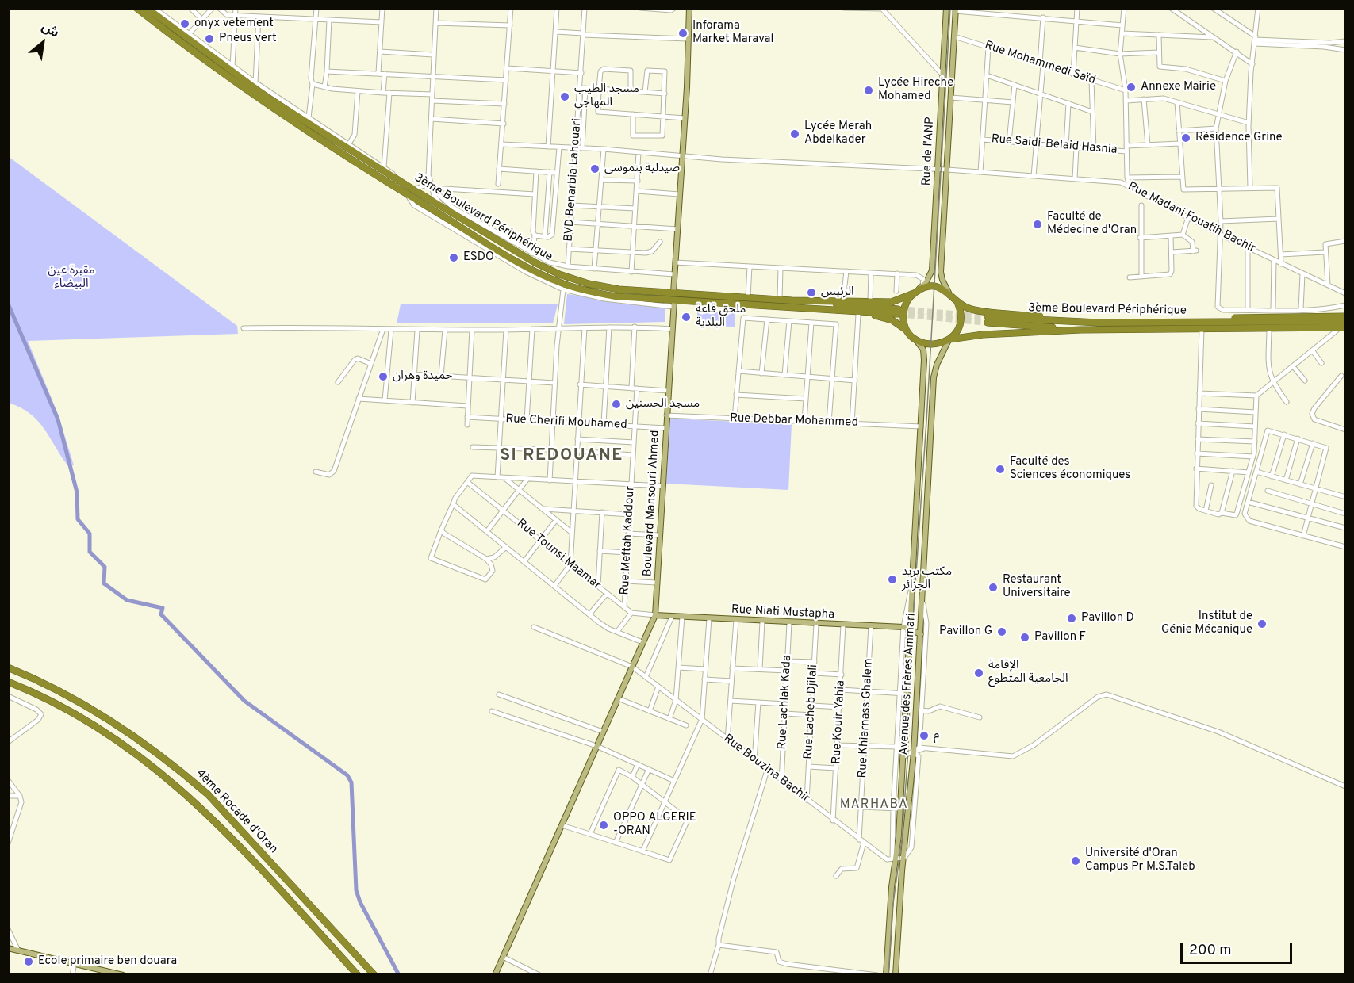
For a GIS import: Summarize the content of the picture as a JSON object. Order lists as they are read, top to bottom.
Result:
{
  "streets": {
    "highway": ["3ème Boulevard Périphérique", "4ème Rocade d'Oran"],
    "main road": [
      "Rue de l'ANP",
      "Boulevard Mansouri Ahmed",
      "Rue Niati Mustapha",
      "Avenue des Frères Ammari"
    ],
    "street": [
      "Rue Mohammedi Saïd",
      "Rue Saidi-Belaid Hasnia",
      "BVD Benarbia Lahouari",
      "Rue Madani Fouatih Bachir",
      "Rue Debbar Mohammed",
      "Rue Cherifi Mouhamed",
      "Rue Meftah Kaddour",
      "Rue Tounsi Maamar",
      "Rue Lachlak Kada",
      "Rue Lacheb Djilali",
      "Rue Khiarnass Ghalem",
      "Rue Kouir Yahia",
      "Rue Bouzina Bachir"
    ]
  },
  "crossings": [
    ["Rue Mohammedi Saïd", "Rue de l'ANP"],
    ["Rue de l'ANP", "3ème Boulevard Périphérique"],
    ["Rue de l'ANP", "Rue Madani Fouatih Bachir"],
    ["Rue de l'ANP", "Avenue des Frères Ammari"],
    ["BVD Benarbia Lahouari", "Rue Madani Fouatih Bachir"],
    ["3ème Boulevard Périphérique", "Boulevard Mansouri Ahmed"],
    ["3ème Boulevard Périphérique", "Avenue des Frères Ammari"],
    ["Rue Debbar Mohammed", "Boulevard Mansouri Ahmed"],
    ["Rue Debbar Mohammed", "Avenue des Frères Ammari"],
    ["Rue Cherifi Mouhamed", "Boulevard Mansouri Ahmed"],
    ["Rue Cherifi Mouhamed", "Rue Meftah Kaddour"],
    ["Boulevard Mansouri Ahmed", "Rue Niati Mustapha"],
    ["Rue Meftah Kaddour", "Rue Tounsi Maamar"],
    ["Rue Niati Mustapha", "Avenue des Frères Ammari"],
    ["Rue Niati Mustapha", "Rue Lachlak Kada"],
    ["Rue Niati Mustapha", "Rue Lacheb Djilali"],
    ["Rue Niati Mustapha", "Rue Khiarnass Ghalem"],
    ["Rue Niati Mustapha", "Rue Kouir Yahia"],
    ["Avenue des Frères Ammari", "Rue Bouzina Bachir"],
    ["Rue Lachlak Kada", "Rue Bouzina Bachir"],
    ["Rue Lacheb Djilali", "Rue Bouzina Bachir"],
    ["Rue Khiarnass Ghalem", "Rue Bouzina Bachir"],
    ["Rue Kouir Yahia", "Rue Bouzina Bachir"]
  ],
  "districts": ["SI REDOUANE", "MARHABA"],
  "parks": ["مقبرة عين البيضاء"],
  "places": [
    "onyx vetement",
    "Inforama Market Maraval",
    "Pneus vert",
    "Annexe Mairie",
    "Lycée Hireche Mohamed",
    "مسجد الطيب المهاجي",
    "Lycée Merah Abdelkader",
    "Résidence Grine",
    "صيدلية بنموسى",
    "Faculté de Médecine d'Oran",
    "ESDO",
    "الرئيس",
    "ملحق قاعة البلدية",
    "حميدة وهران",
    "مسجد الحسنين",
    "Faculté des Sciences économiques",
    "مكتب بريد الجزائر",
    "Restaurant Universitaire",
    "Pavillon D",
    "Institut de Génie Mécanique",
    "Pavillon G",
    "Pavillon F",
    "الإقامة الجامعية المتطوع",
    "م",
    "OPPO ALGERIE -ORAN",
    "Université d'Oran Campus Pr M.S.Taleb",
    "Ecole primaire ben douara"
  ],
  "scale_bar": "200 m",
  "north": "top right"
}
